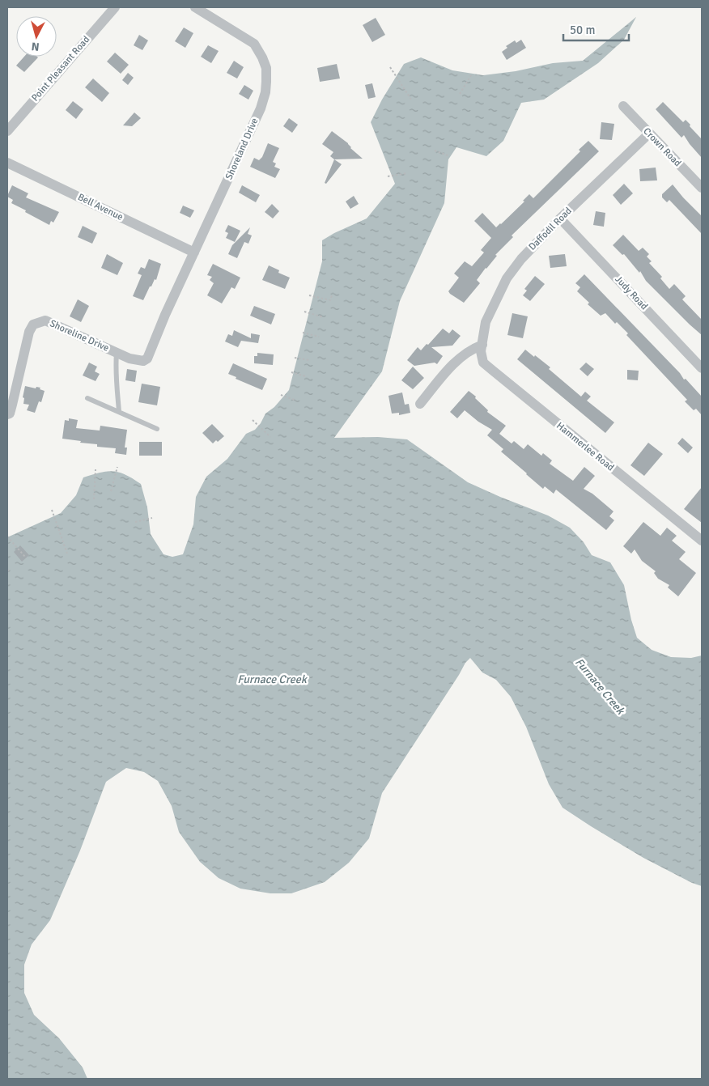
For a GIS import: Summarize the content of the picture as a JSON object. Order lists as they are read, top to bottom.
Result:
{
  "streets": {
    "street": [
      "Point Pleasant Road",
      "Crown Road",
      "Shoreland Drive",
      "Bell Avenue",
      "Daffodil Road",
      "Judy Road",
      "Shoreline Drive",
      "Hammerlee Road"
    ]
  },
  "crossings": [
    ["Crown Road", "Daffodil Road"],
    ["Shoreland Drive", "Bell Avenue"],
    ["Shoreland Drive", "Shoreline Drive"],
    ["Daffodil Road", "Judy Road"],
    ["Daffodil Road", "Hammerlee Road"]
  ],
  "water": ["Furnace Creek"],
  "scale_bar": "50 m",
  "north": "bottom"
}
